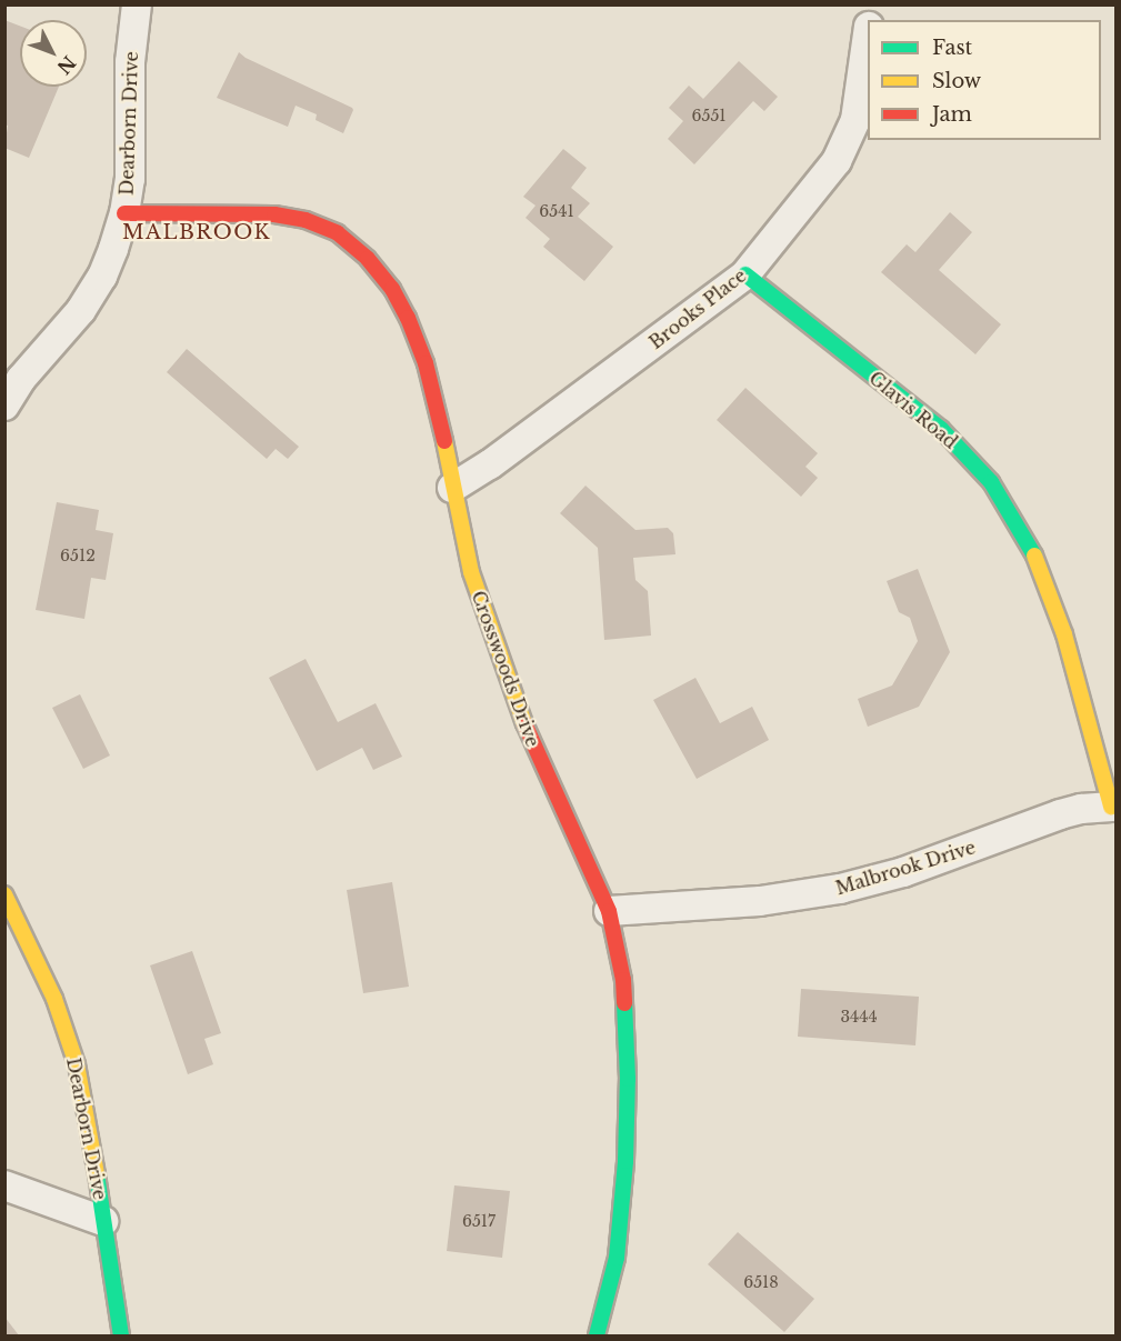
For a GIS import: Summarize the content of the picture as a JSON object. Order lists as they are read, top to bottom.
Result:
{
  "streets": {
    "street": [
      "Dearborn Drive",
      "Brooks Place",
      "Glavis Road",
      "Crosswoods Drive",
      "Malbrook Drive"
    ]
  },
  "crossings": [
    ["Dearborn Drive", "Crosswoods Drive"],
    ["Brooks Place", "Glavis Road"],
    ["Brooks Place", "Crosswoods Drive"],
    ["Glavis Road", "Malbrook Drive"],
    ["Crosswoods Drive", "Malbrook Drive"]
  ],
  "districts": ["MALBROOK"],
  "house_numbers": [
    "6551",
    "6541",
    "6512",
    "3444",
    "6517",
    "6518"
  ],
  "legend": ["Fast", "Slow", "Jam"],
  "north": "bottom right"
}
